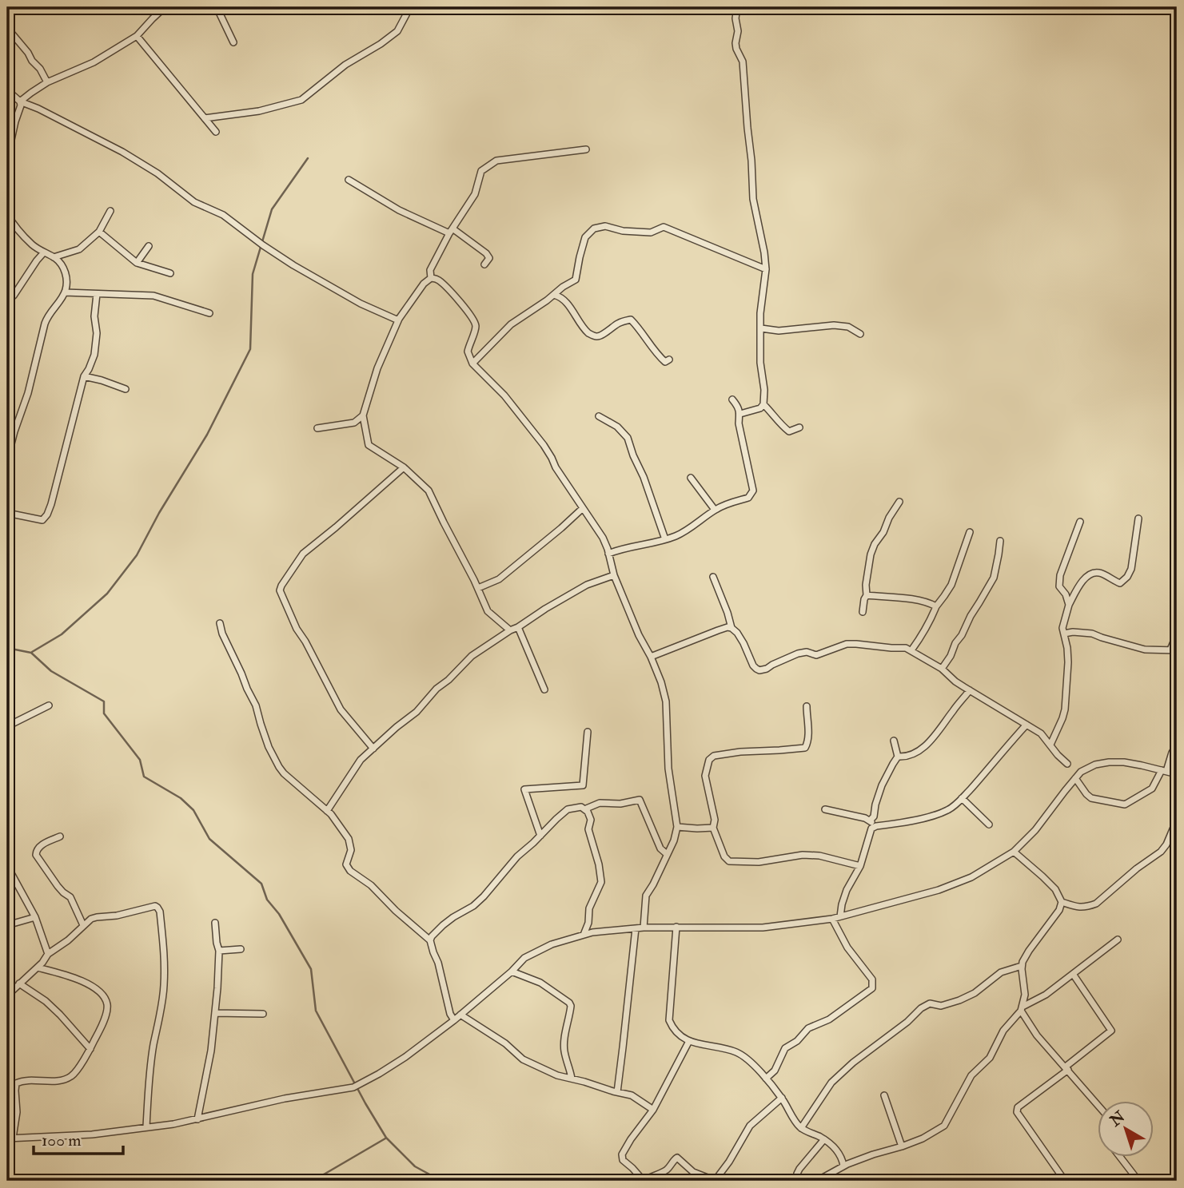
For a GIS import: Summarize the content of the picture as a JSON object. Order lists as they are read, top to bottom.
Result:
{
  "scale_bar": "100 m",
  "north": "top left"
}
